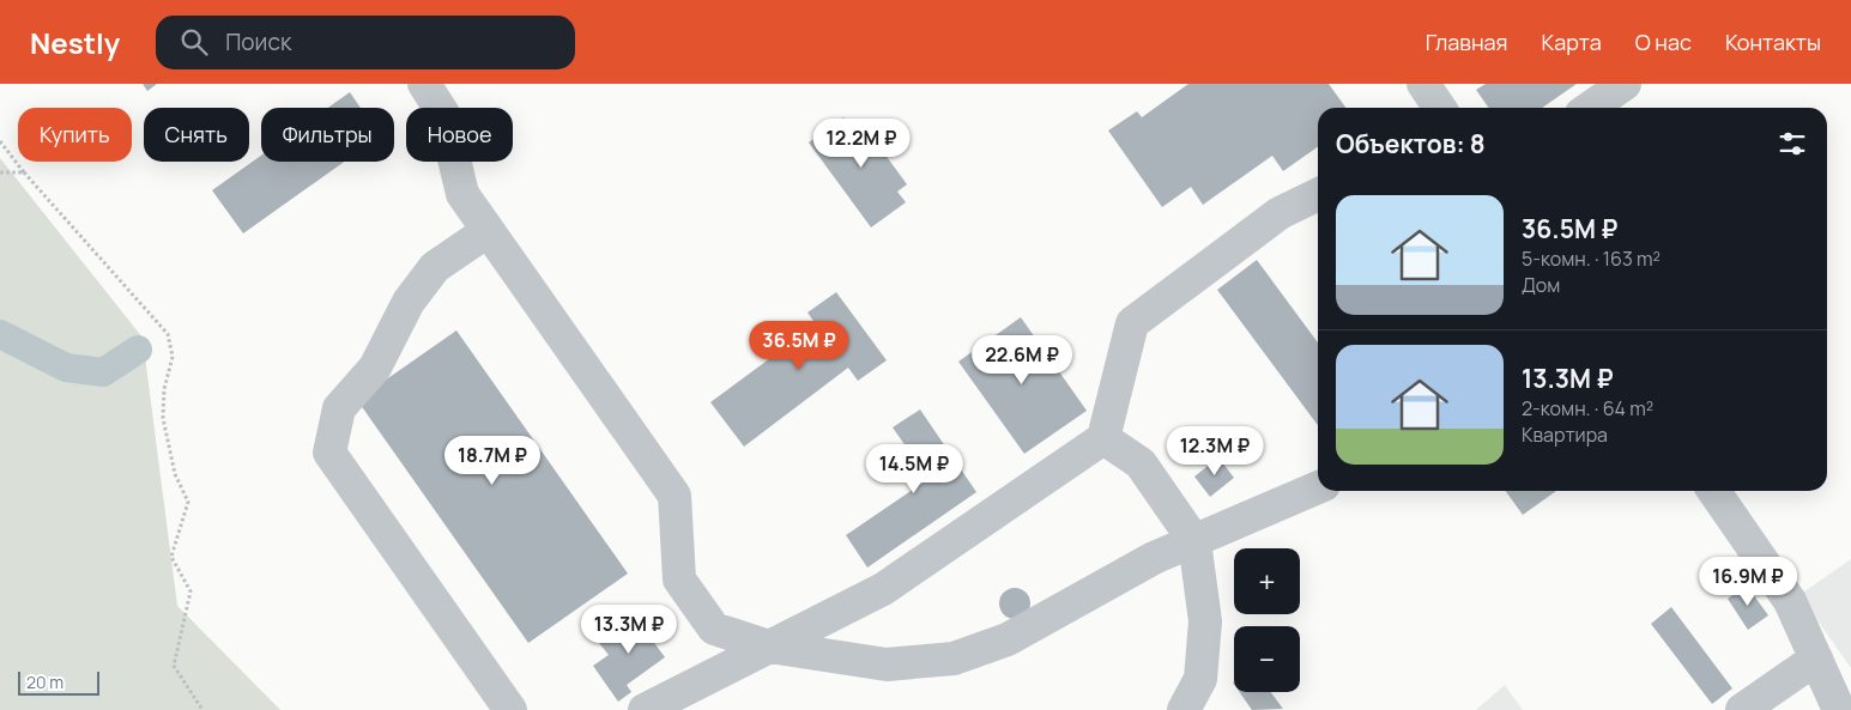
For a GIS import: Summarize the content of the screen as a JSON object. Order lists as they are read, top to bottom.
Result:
{
  "scale_bar": "20 m",
  "page": {
    "header": "Nestly",
    "search": "Поиск",
    "nav": [
      "Главная",
      "Карта",
      "О нас",
      "Контакты"
    ],
    "chip": [
      "Купить",
      "Снять",
      "Фильтры",
      "Новое"
    ],
    "heading": "Объектов: 8",
    "price": [
      "12.2M ₽",
      "36.5M ₽",
      "22.6M ₽",
      "12.3M ₽",
      "18.7M ₽",
      "14.5M ₽",
      "16.9M ₽",
      "13.3M ₽"
    ],
    "list": [
      {
        "name": "36.5M ₽",
        "note": "5-комн. · 163 m² · Дом"
      },
      {
        "name": "13.3M ₽",
        "note": "2-комн. · 64 m² · Квартира"
      }
    ],
    "map_buttons": ["+", "−"],
    "scale": "20 m"
  }
}
